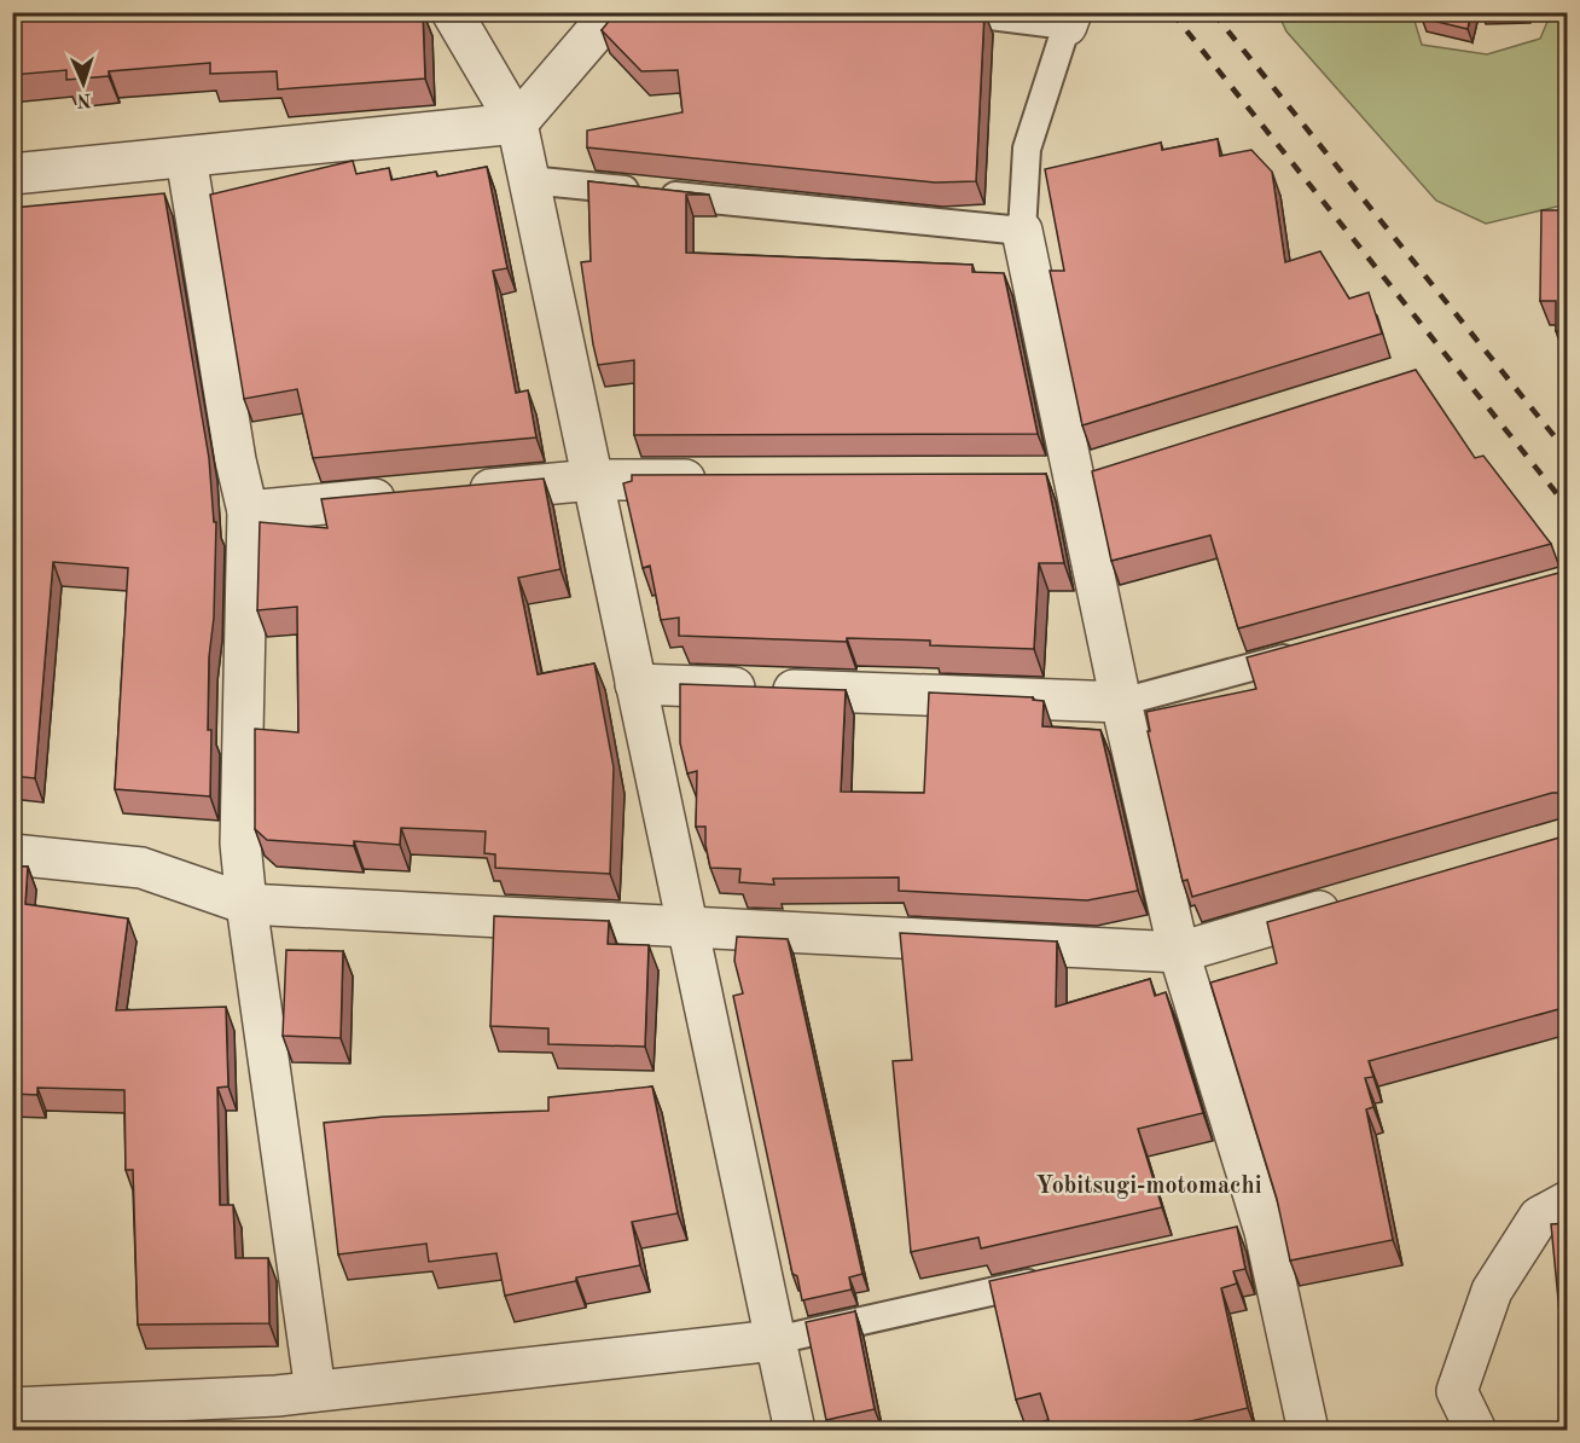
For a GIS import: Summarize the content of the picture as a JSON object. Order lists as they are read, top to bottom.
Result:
{
  "districts": ["Yobitsugi-motomachi"],
  "north": "bottom"
}
